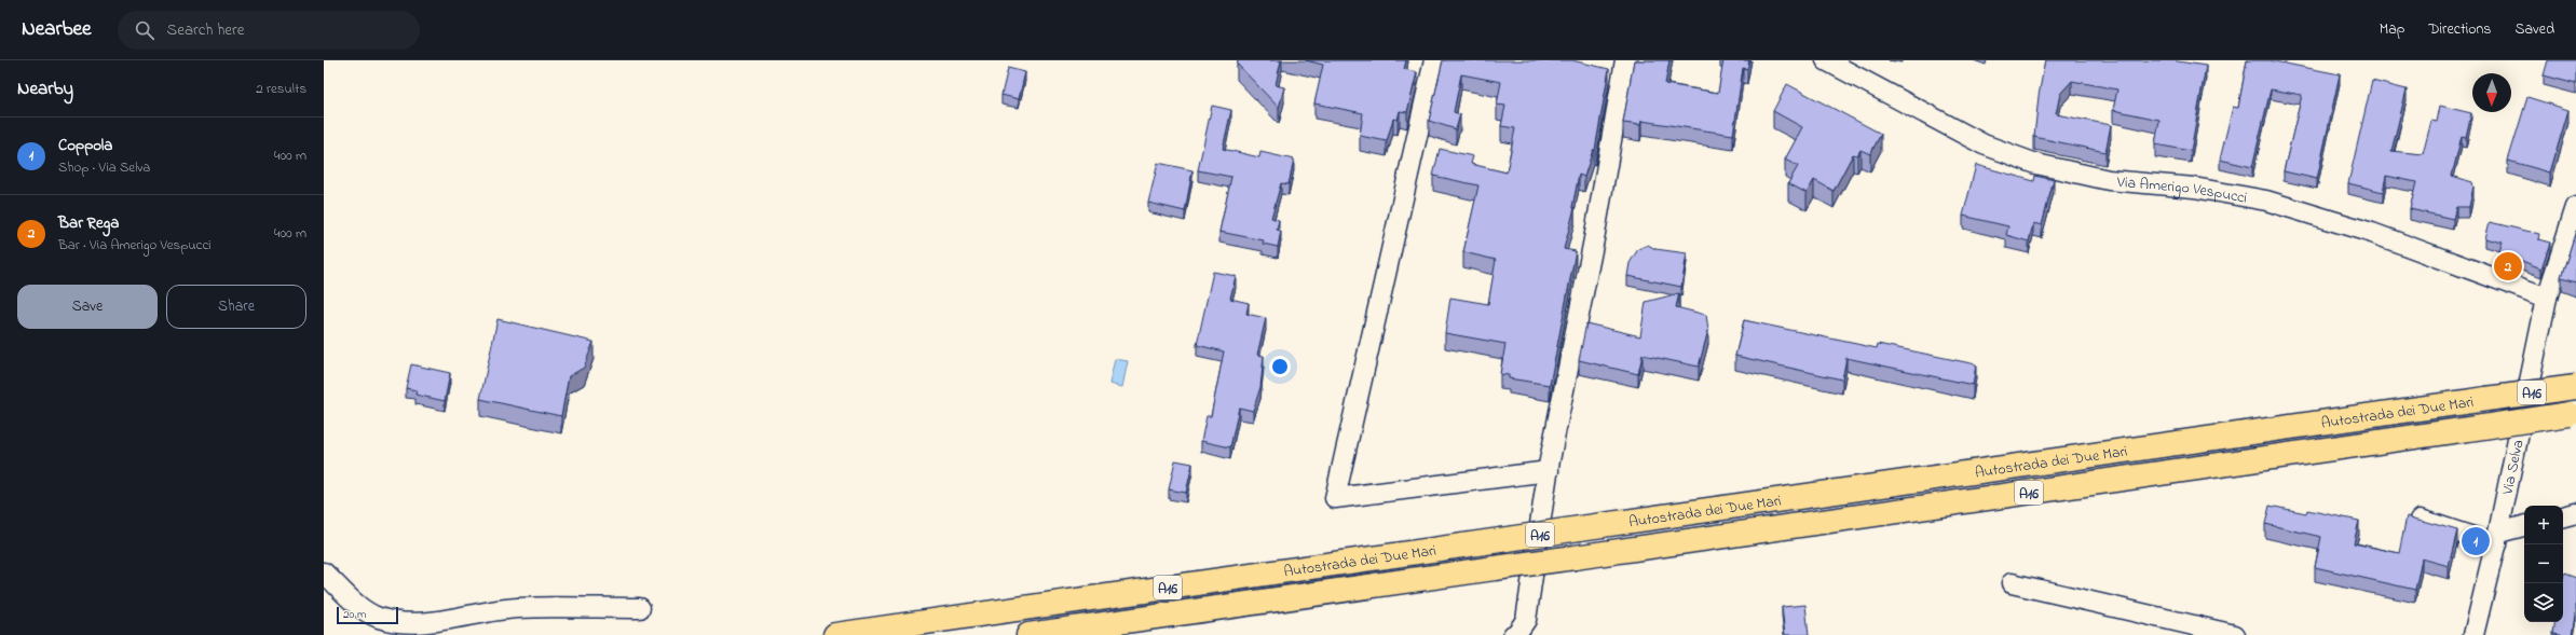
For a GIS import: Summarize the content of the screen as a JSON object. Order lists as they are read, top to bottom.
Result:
{
  "streets": {
    "highway": ["A16", "Autostrada dei Due Mari"],
    "street": ["Via Amerigo Vespucci", "Via Selva"]
  },
  "crossings": [
    ["Via Amerigo Vespucci", "Via Selva"]
  ],
  "scale_bar": "20 m",
  "north": "bottom",
  "page": {
    "header": "Nearbee",
    "search": "Search here",
    "nav": ["Map", "Directions", "Saved"],
    "heading": ["Nearby", "2 results"],
    "list": [
      {
        "mark": "1",
        "name": "Coppola",
        "note": "Shop · Via Selva",
        "value": "400 m"
      },
      {
        "mark": "2",
        "name": "Bar Rega",
        "note": "Bar · Via Amerigo Vespucci",
        "value": "400 m"
      }
    ],
    "pins": ["2", "1"],
    "buttons": ["Save", "Share"],
    "map_buttons": ["+", "−"],
    "scale": "20 m"
  }
}
